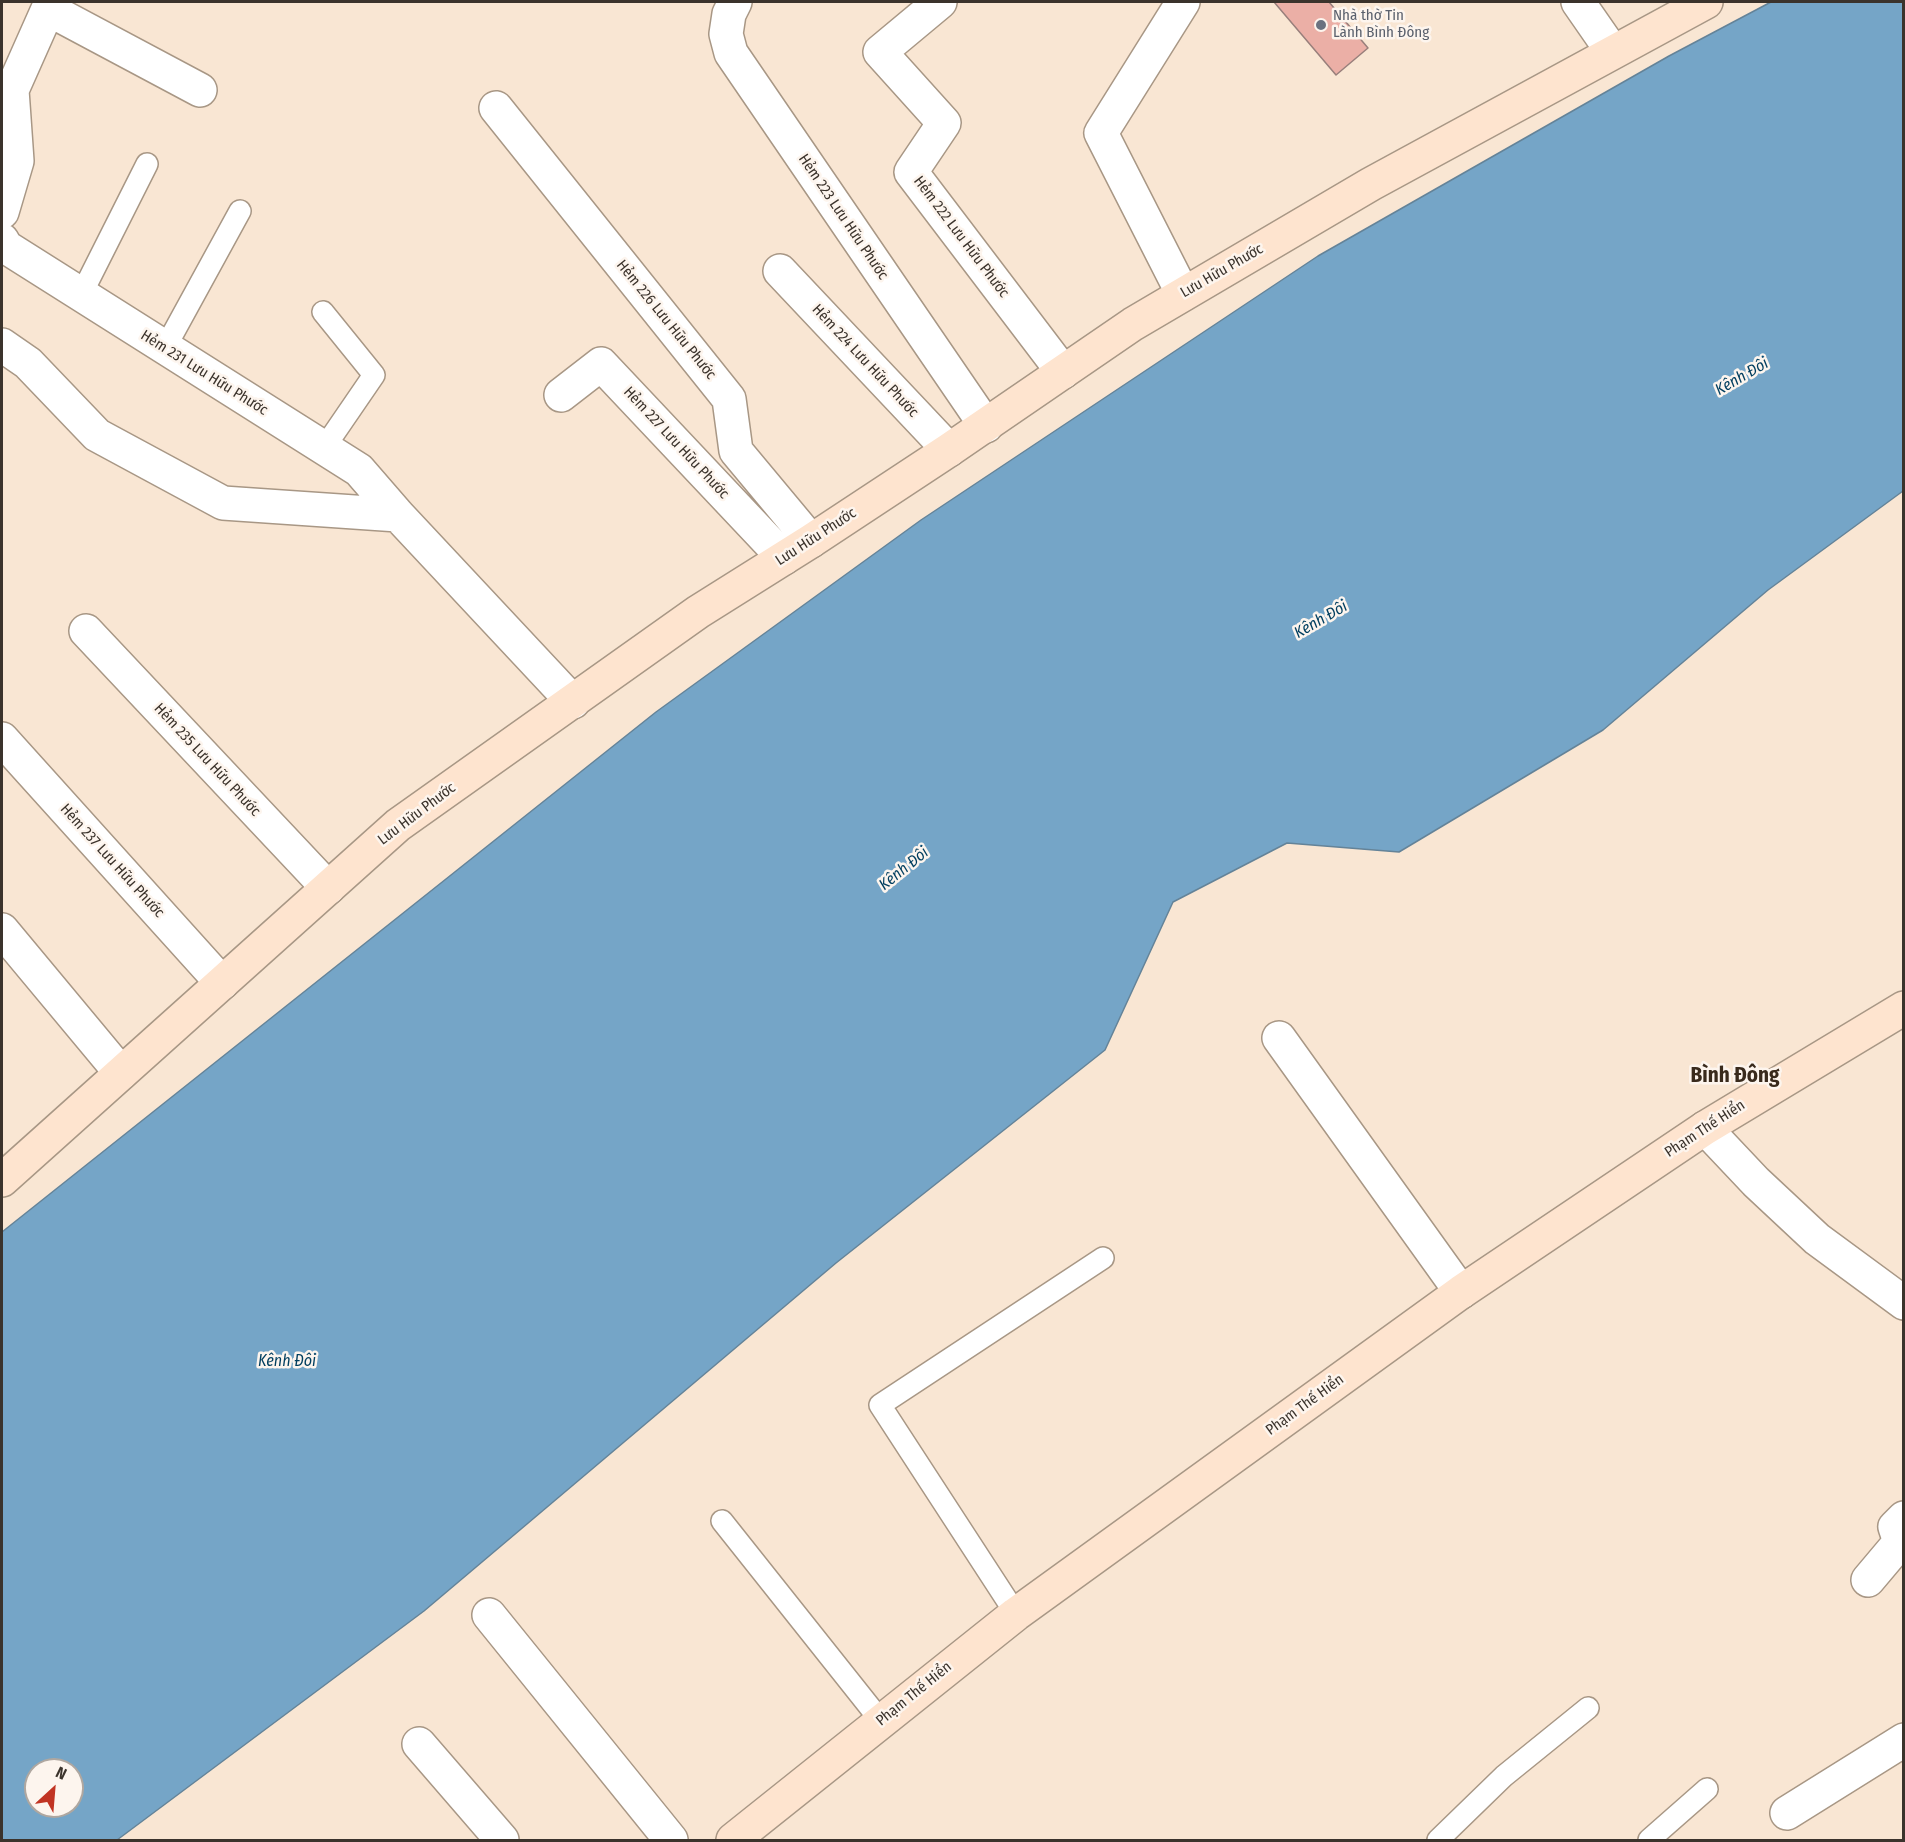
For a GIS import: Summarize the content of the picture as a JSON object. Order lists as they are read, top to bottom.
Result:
{
  "streets": {
    "street": [
      "Hẻm 223 Lưu Hữu Phước",
      "Hẻm 222 Lưu Hữu Phước",
      "Lưu Hữu Phước",
      "Hẻm 226 Lưu Hữu Phước",
      "Hẻm 224 Lưu Hữu Phước",
      "Hẻm 231 Lưu Hữu Phước",
      "Hẻm 227 Lưu Hữu Phước",
      "Hẻm 235 Lưu Hữu Phước",
      "Hẻm 237 Lưu Hữu Phước",
      "Phạm Thế Hiển"
    ]
  },
  "crossings": [
    ["Hẻm 223 Lưu Hữu Phước", "Lưu Hữu Phước"],
    ["Hẻm 222 Lưu Hữu Phước", "Lưu Hữu Phước"],
    ["Lưu Hữu Phước", "Hẻm 226 Lưu Hữu Phước"],
    ["Lưu Hữu Phước", "Hẻm 224 Lưu Hữu Phước"],
    ["Lưu Hữu Phước", "Hẻm 231 Lưu Hữu Phước"],
    ["Lưu Hữu Phước", "Hẻm 227 Lưu Hữu Phước"],
    ["Lưu Hữu Phước", "Hẻm 235 Lưu Hữu Phước"],
    ["Lưu Hữu Phước", "Hẻm 237 Lưu Hữu Phước"],
    ["Hẻm 226 Lưu Hữu Phước", "Hẻm 227 Lưu Hữu Phước"]
  ],
  "districts": ["Bình Đông"],
  "water": ["Kênh Đôi"],
  "places": ["Nhà thờ Tin Lành Bình Đông"],
  "north": "top right"
}
